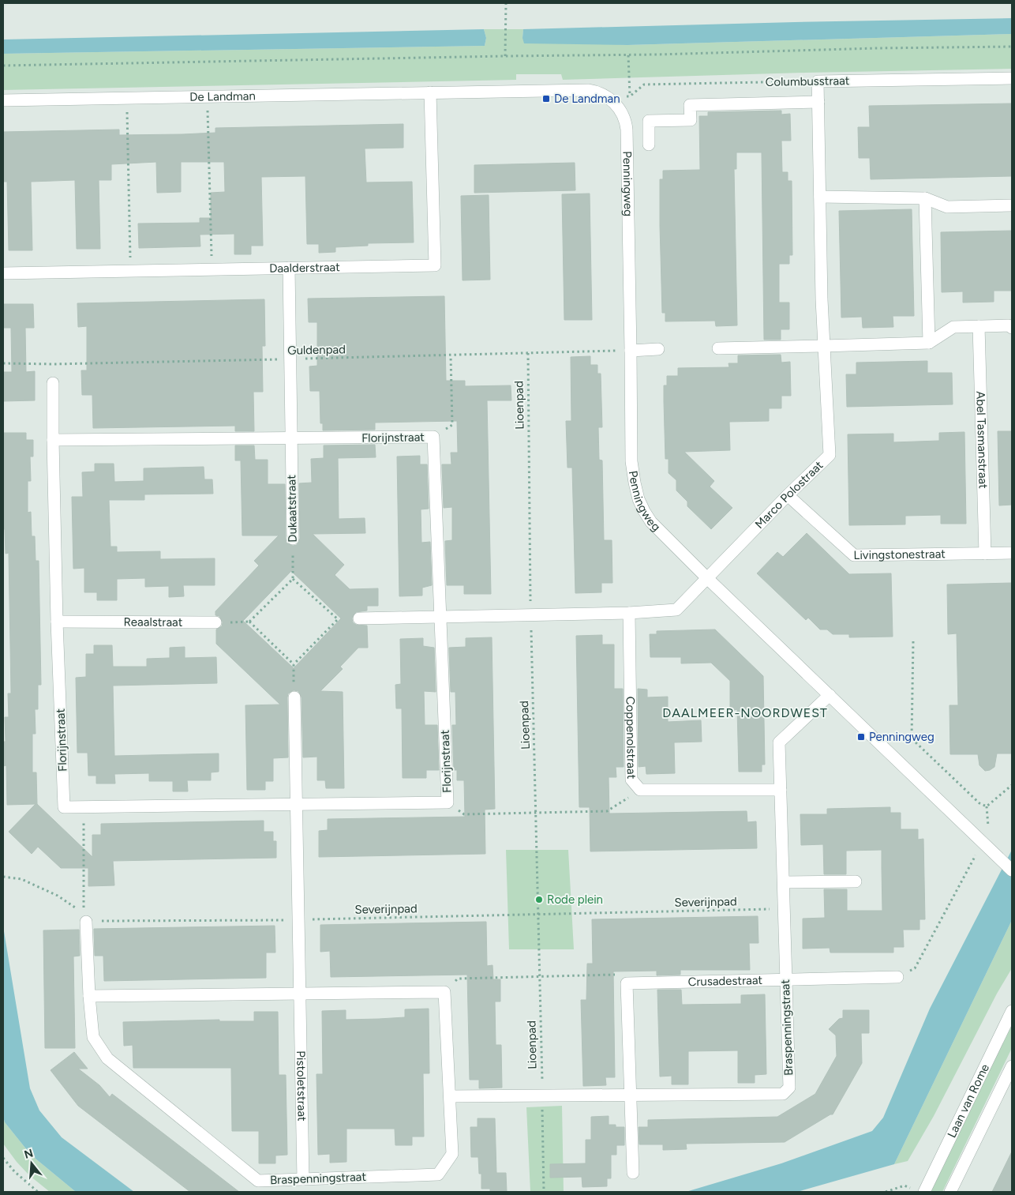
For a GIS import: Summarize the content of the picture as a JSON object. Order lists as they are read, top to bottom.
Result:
{
  "streets": {
    "street": [
      "Columbusstraat",
      "De Landman",
      "Penningweg",
      "Daalderstraat",
      "Florijnstraat",
      "Abel Tasmanstraat",
      "Marco Polostraat",
      "Dukaatstraat",
      "Livingstonestraat",
      "Reaalstraat",
      "Coppenolstraat",
      "Crusadestraat",
      "Braspenningstraat",
      "Pistoletstraat",
      "Laan van Rome"
    ],
    "path": ["Guldenpad", "Lioenpad", "Severijnpad"]
  },
  "crossings": [
    ["Columbusstraat", "Marco Polostraat"],
    ["De Landman", "Penningweg"],
    ["De Landman", "Daalderstraat"],
    ["Penningweg", "Guldenpad"],
    ["Penningweg", "Marco Polostraat"],
    ["Penningweg", "Braspenningstraat"],
    ["Guldenpad", "Lioenpad"],
    ["Lioenpad", "Severijnpad"],
    ["Lioenpad", "Braspenningstraat"],
    ["Florijnstraat", "Dukaatstraat"],
    ["Florijnstraat", "Reaalstraat"],
    ["Abel Tasmanstraat", "Livingstonestraat"],
    ["Marco Polostraat", "Livingstonestraat"],
    ["Coppenolstraat", "Braspenningstraat"],
    ["Severijnpad", "Braspenningstraat"],
    ["Crusadestraat", "Braspenningstraat"],
    ["Braspenningstraat", "Pistoletstraat"]
  ],
  "districts": ["DAALMEER-NOORDWEST"],
  "places": {
    "transit": ["De Landman", "Penningweg"],
    "other": ["Rode plein"]
  },
  "north": "top"
}
